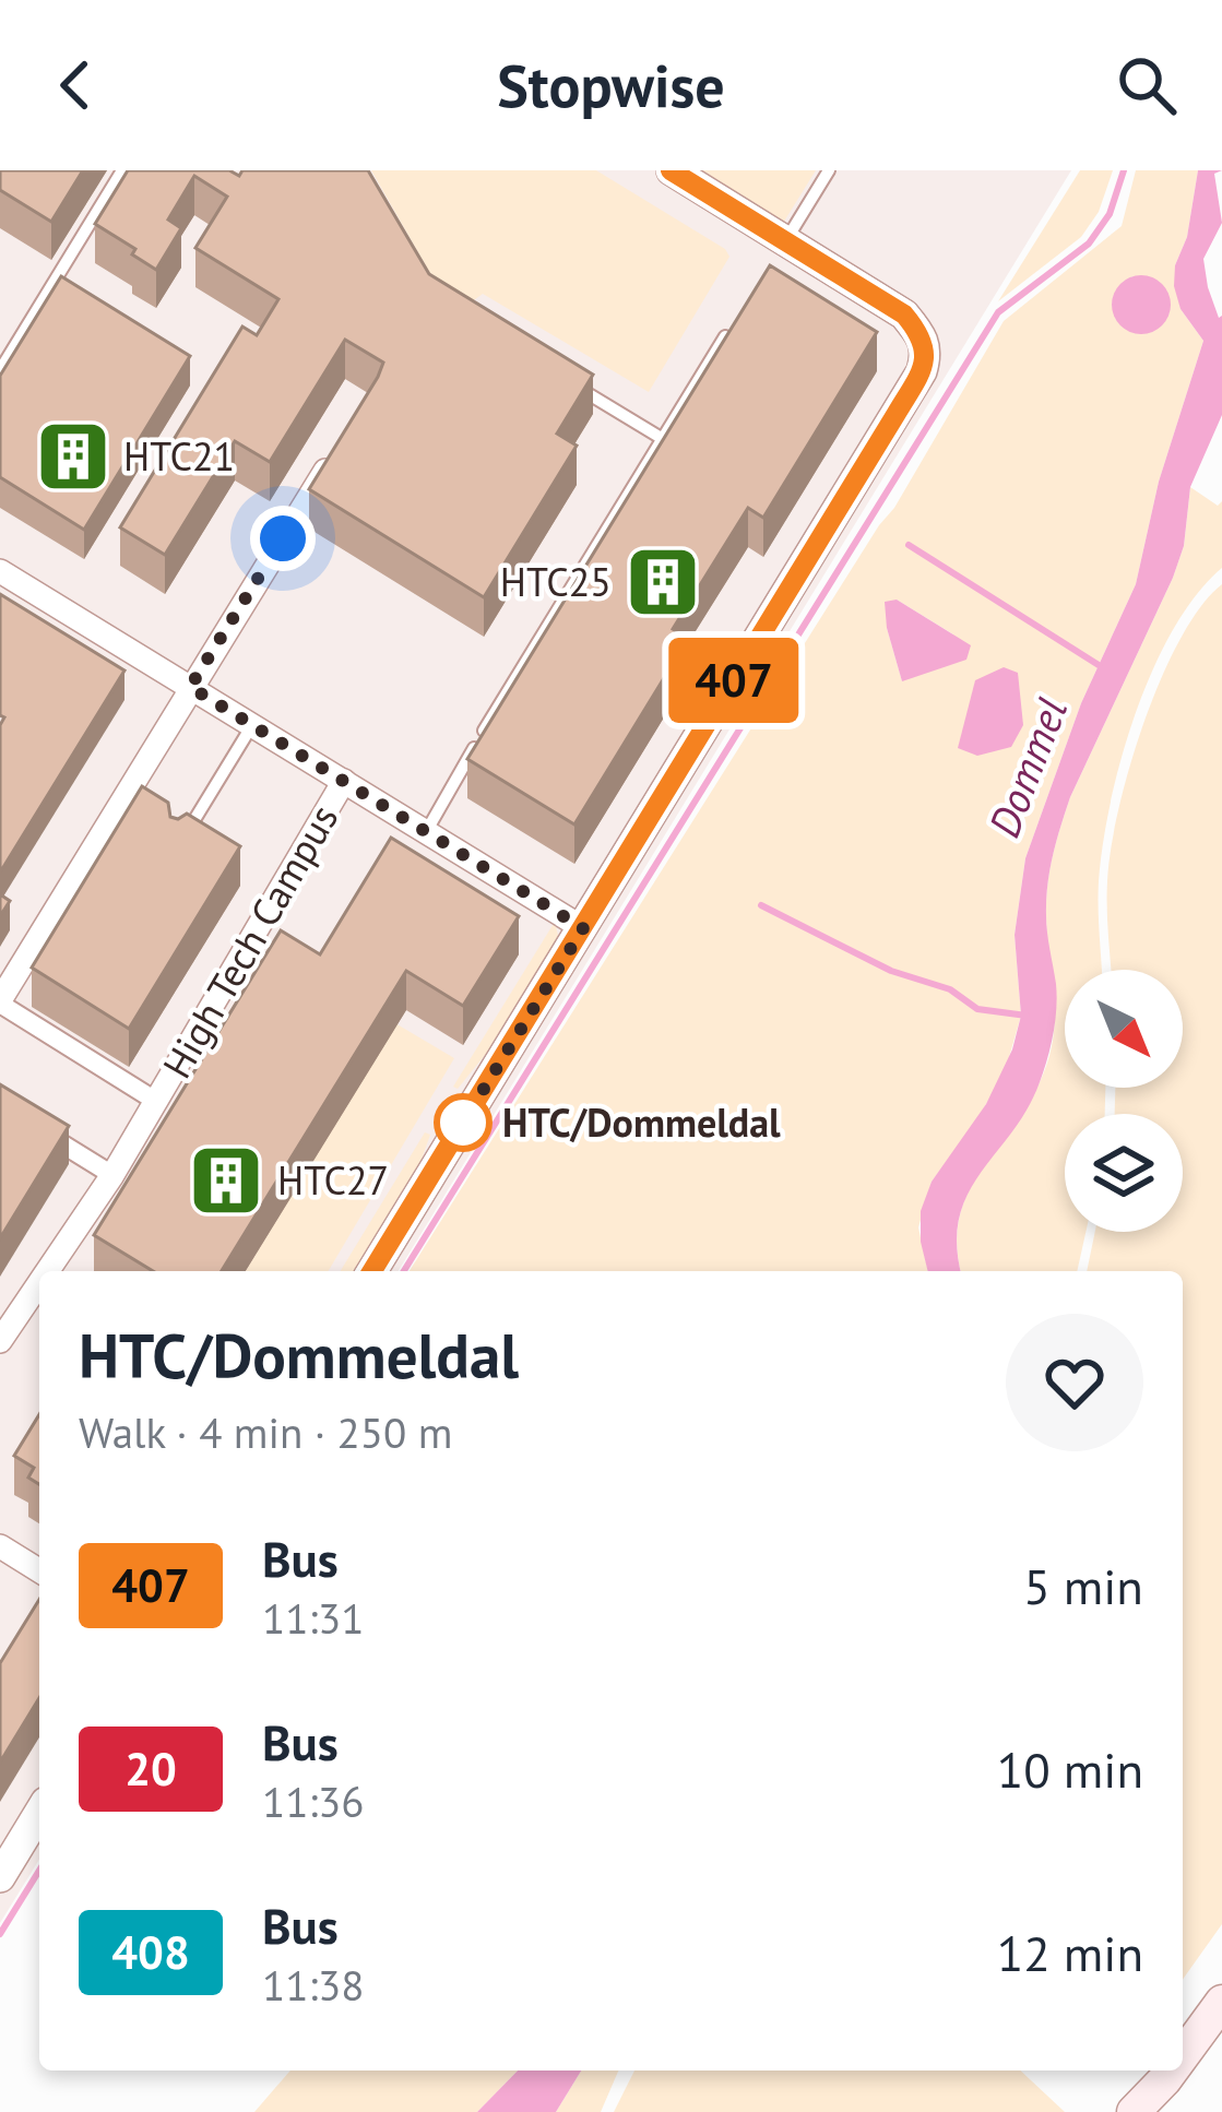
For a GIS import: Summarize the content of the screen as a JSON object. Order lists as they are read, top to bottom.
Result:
{
  "streets": {
    "street": ["High Tech Campus"]
  },
  "water": ["Dommel"],
  "places": {
    "building": ["HTC21", "HTC25", "HTC27"],
    "other": ["HTC/Dommeldal"]
  },
  "lines": ["bus line 407"],
  "north": "bottom right",
  "page": {
    "header": "Stopwise",
    "on_map": "407",
    "heading": ["HTC/Dommeldal", "Walk · 4 min · 250 m"],
    "list": [
      {
        "mark": "407",
        "name": "Bus",
        "note": "11:31",
        "value": "5 min"
      },
      {
        "mark": "20",
        "name": "Bus",
        "note": "11:36",
        "value": "10 min"
      },
      {
        "mark": "408",
        "name": "Bus",
        "note": "11:38",
        "value": "12 min"
      }
    ]
  }
}
